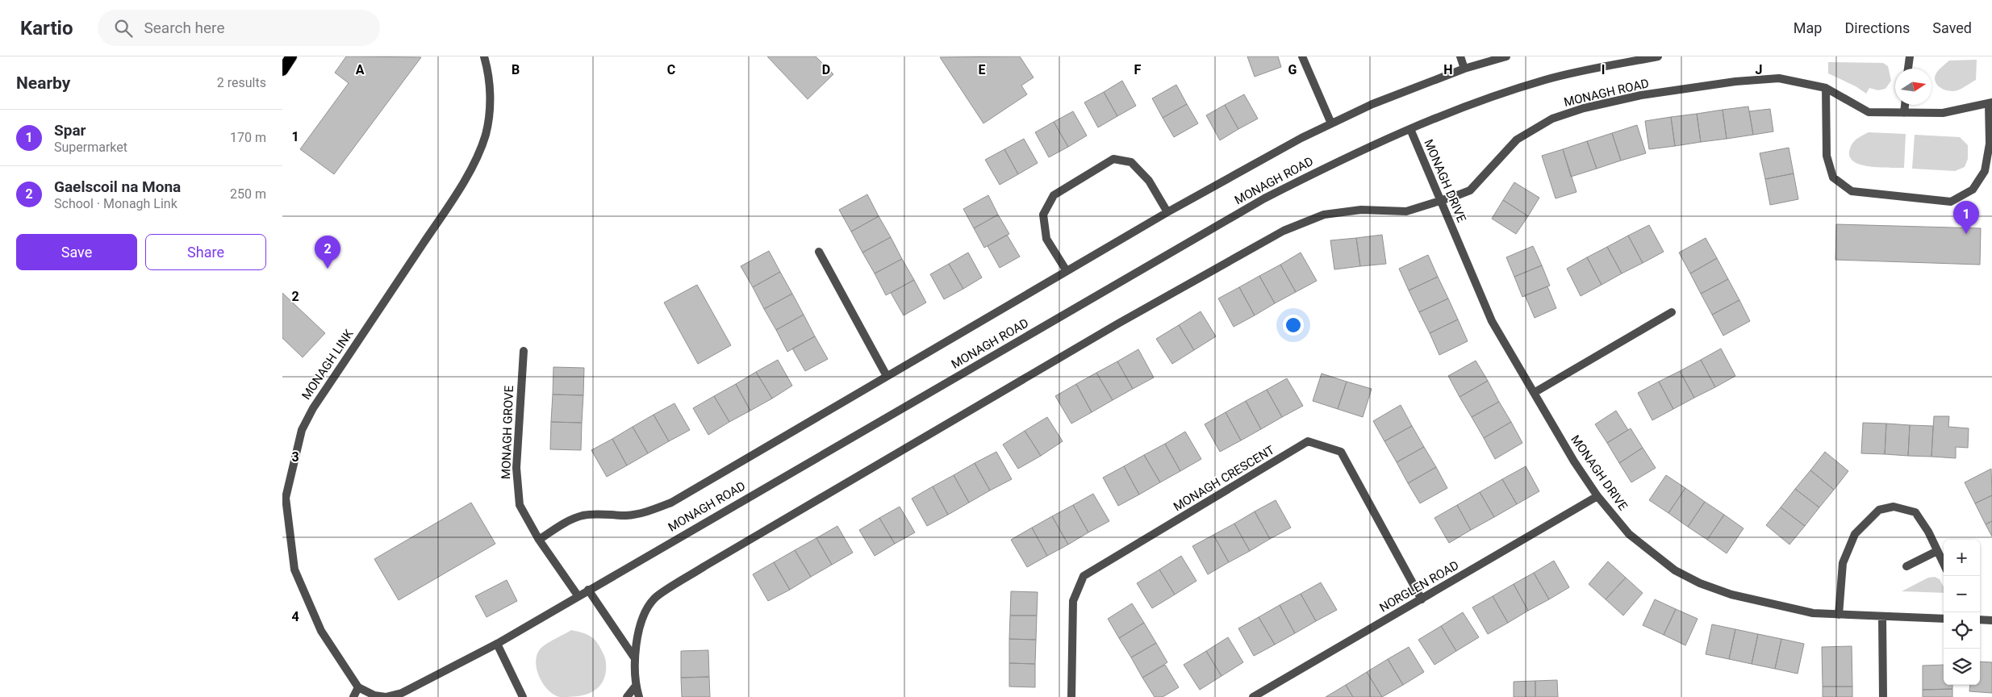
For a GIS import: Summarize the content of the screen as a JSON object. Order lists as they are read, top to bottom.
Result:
{
  "streets": {
    "street": [
      "MONAGH ROAD",
      "MONAGH DRIVE",
      "MONAGH LINK",
      "MONAGH GROVE",
      "MONAGH CRESCENT",
      "NORGLEN ROAD"
    ]
  },
  "crossings": [
    ["MONAGH ROAD", "MONAGH DRIVE"],
    ["MONAGH ROAD", "MONAGH LINK"],
    ["MONAGH ROAD", "MONAGH GROVE"],
    ["MONAGH DRIVE", "NORGLEN ROAD"],
    ["MONAGH CRESCENT", "NORGLEN ROAD"]
  ],
  "north": "right",
  "page": {
    "header": "Kartio",
    "search": "Search here",
    "nav": ["Map", "Directions", "Saved"],
    "heading": ["Nearby", "2 results"],
    "list": [
      {
        "mark": "1",
        "name": "Spar",
        "note": "Supermarket",
        "value": "170 m"
      },
      {
        "mark": "2",
        "name": "Gaelscoil na Mona",
        "note": "School · Monagh Link",
        "value": "250 m"
      }
    ],
    "pins": ["1", "2"],
    "buttons": ["Save", "Share"],
    "map_buttons": ["+", "−"]
  },
  "grid": {
    "columns": [
      "A",
      "B",
      "C",
      "D",
      "E",
      "F",
      "G",
      "H",
      "I",
      "J"
    ],
    "rows": [
      "1",
      "2",
      "3",
      "4"
    ]
  }
}
